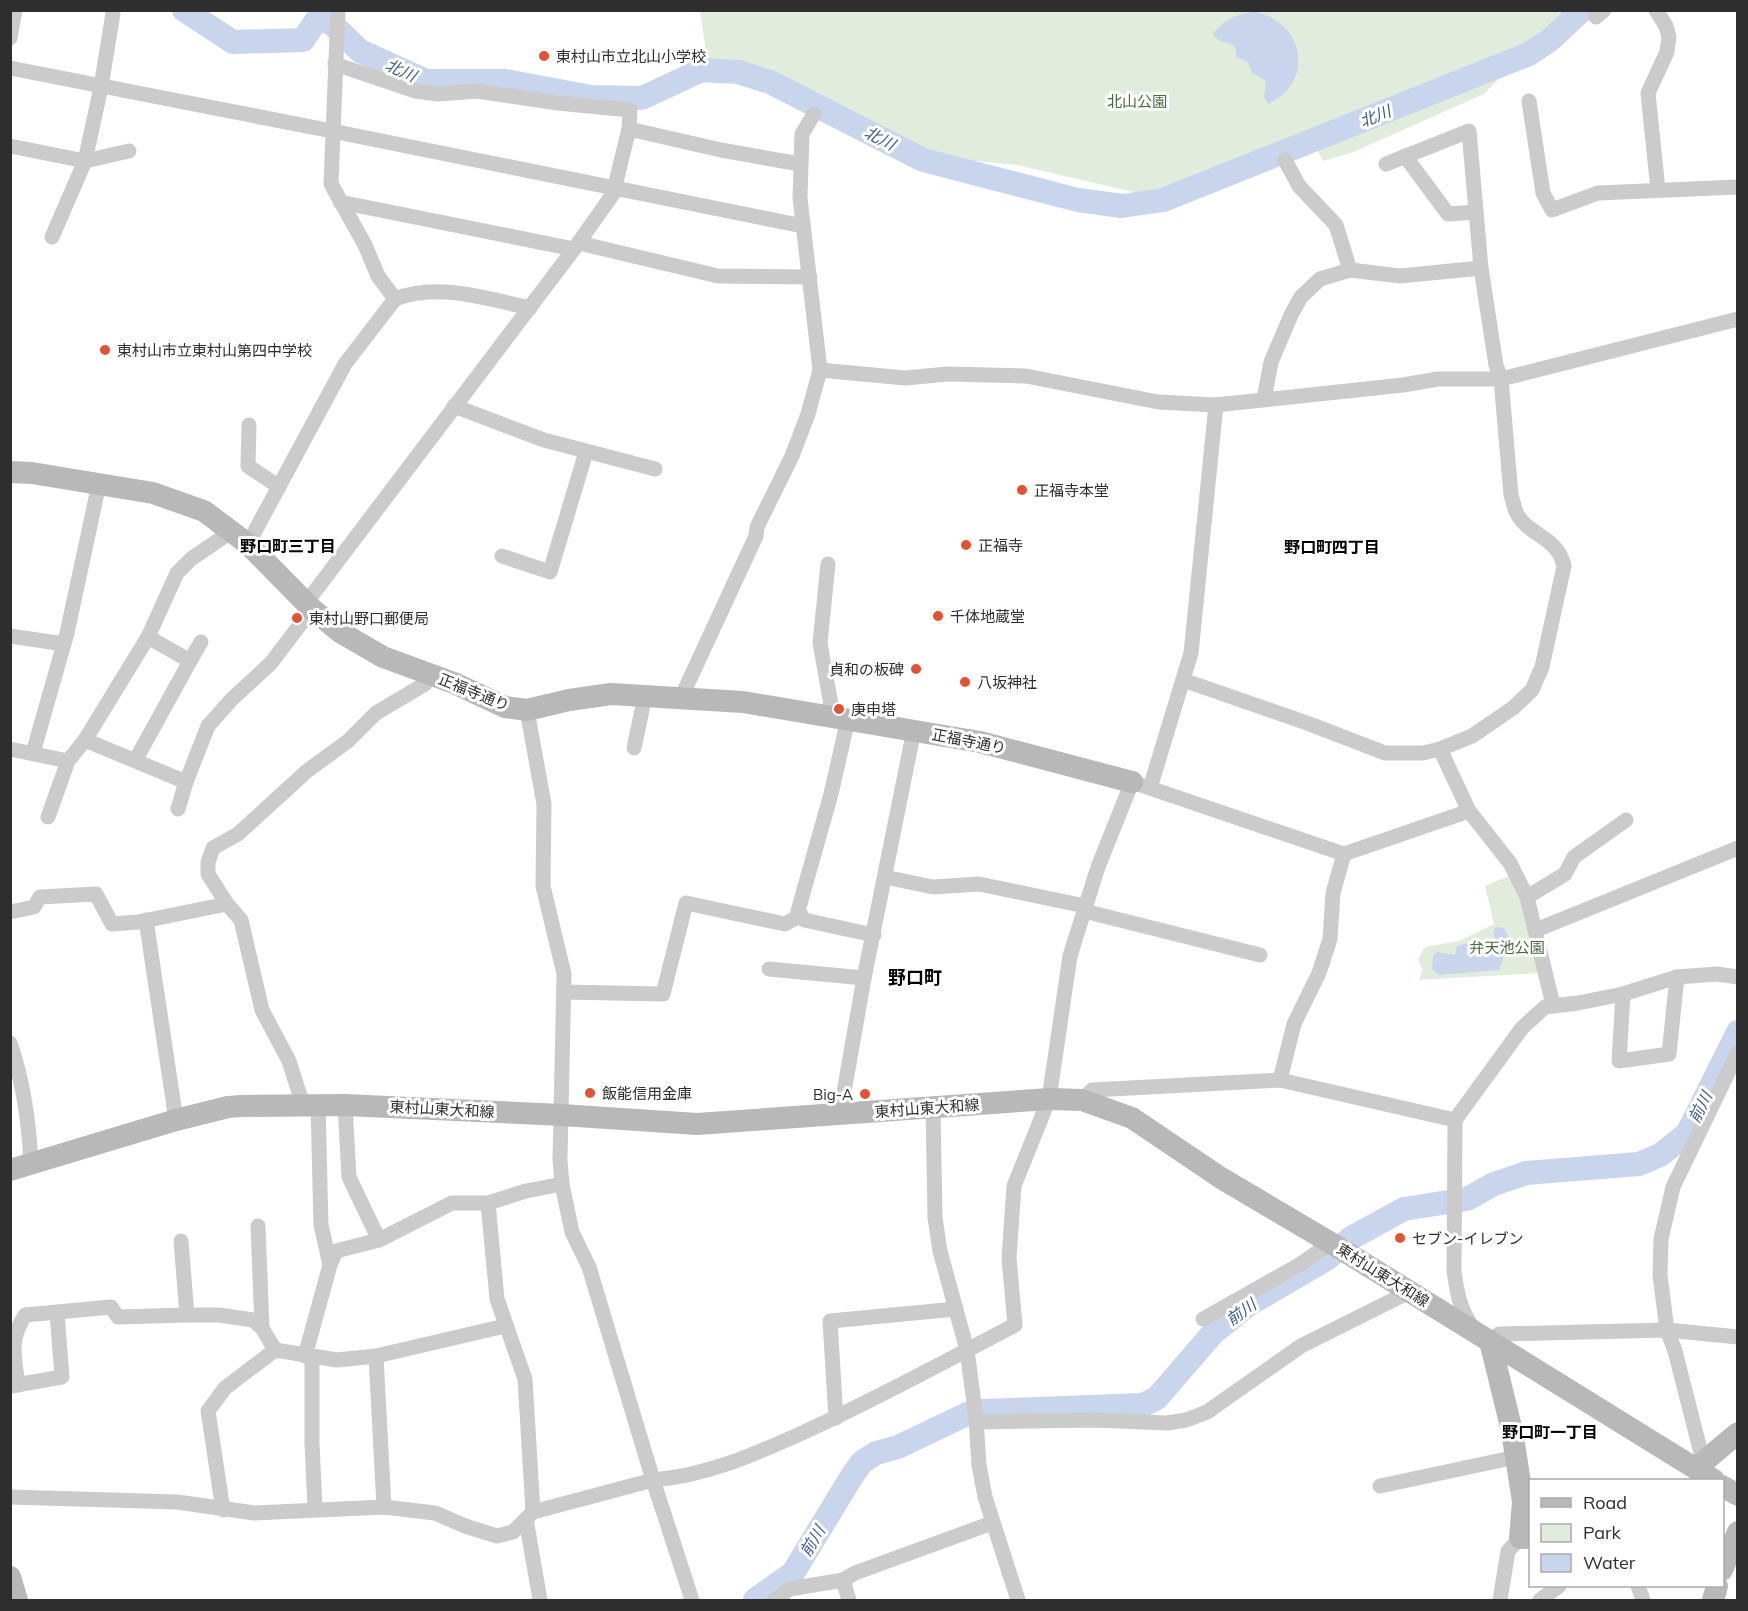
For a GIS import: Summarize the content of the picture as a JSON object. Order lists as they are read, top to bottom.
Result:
{
  "streets": {
    "main road": ["正福寺通り", "東村山東大和線"]
  },
  "districts": [
    "野口町三丁目",
    "野口町四丁目",
    "野口町",
    "野口町一丁目"
  ],
  "water": ["北川", "前川"],
  "parks": ["北山公園", "弁天池公園"],
  "places": [
    "東村山市立北山小学校",
    "東村山市立東村山第四中学校",
    "正福寺本堂",
    "正福寺",
    "千体地蔵堂",
    "東村山野口郵便局",
    "貞和の板碑",
    "八坂神社",
    "庚申塔",
    "飯能信用金庫",
    "Big-A",
    "セブン-イレブン"
  ],
  "legend": ["Road", "Park", "Water"]
}
